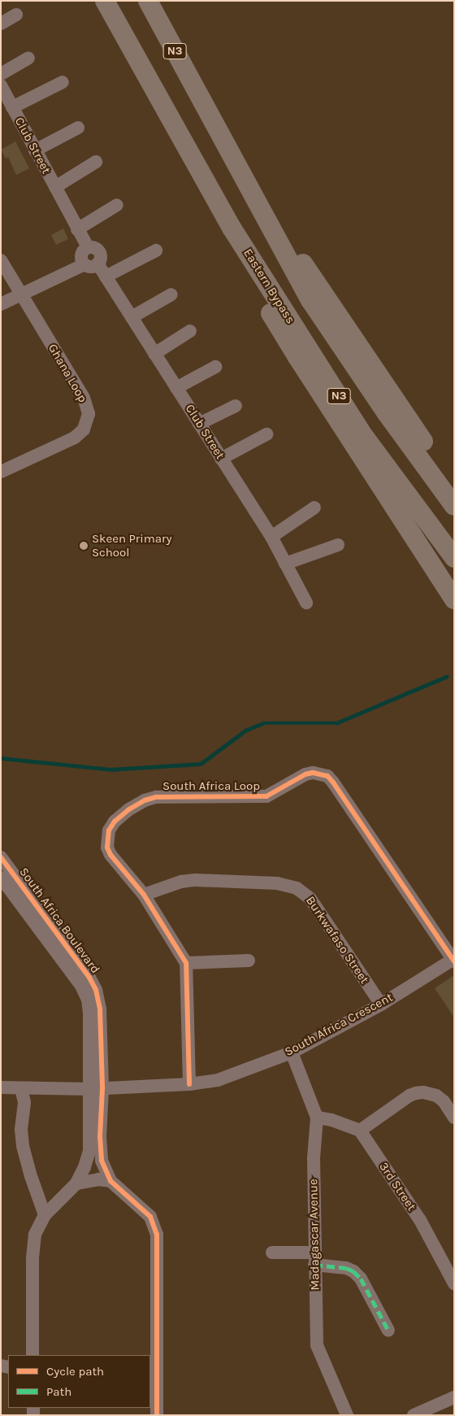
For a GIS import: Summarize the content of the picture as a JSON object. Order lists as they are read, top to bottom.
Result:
{
  "streets": {
    "highway": ["N3", "Eastern Bypass"],
    "street": [
      "Club Street",
      "Ghana Loop",
      "South Africa Loop",
      "South Africa Boulevard",
      "Burkwafaso Street",
      "South Africa Crescent",
      "3rd Street",
      "Madagascar Avenue"
    ]
  },
  "crossings": [
    ["South Africa Loop", "Burkwafaso Street"],
    ["South Africa Loop", "South Africa Crescent"],
    ["South Africa Boulevard", "South Africa Crescent"],
    ["Burkwafaso Street", "South Africa Crescent"],
    ["South Africa Crescent", "Madagascar Avenue"]
  ],
  "places": ["Skeen Primary School"],
  "legend": ["Cycle path", "Path"]
}
